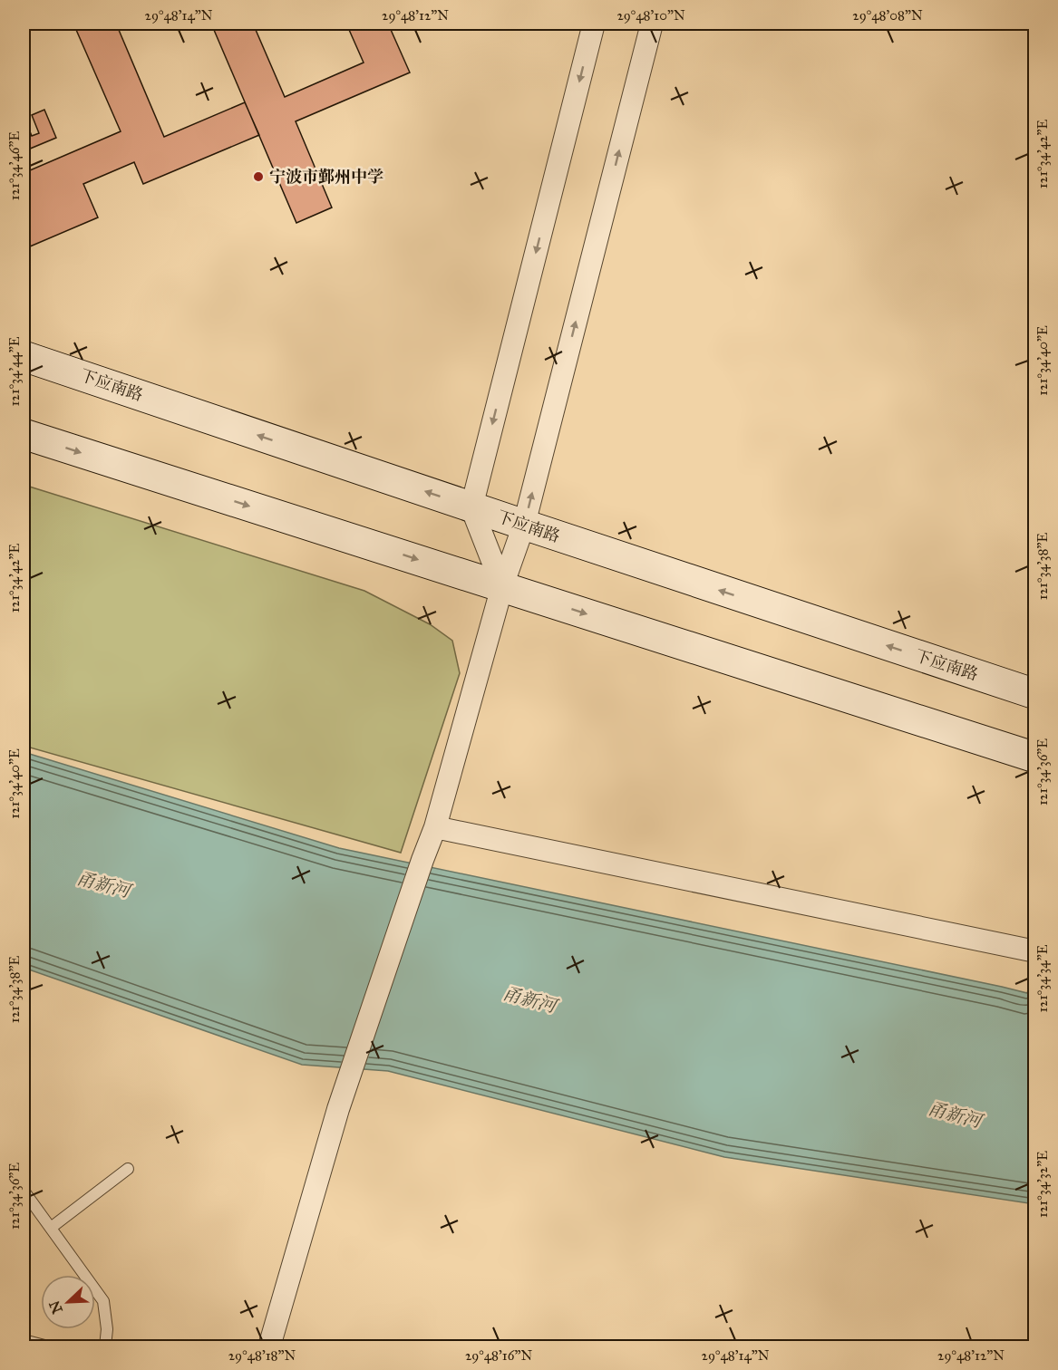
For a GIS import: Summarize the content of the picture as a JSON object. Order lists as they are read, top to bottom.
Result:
{
  "streets": {
    "main road": ["下应南路"]
  },
  "water": ["甬新河"],
  "places": ["宁波市鄞州中学"],
  "north": "bottom left",
  "coordinates": [
    "29°48'14\"N",
    "29°48'12\"N",
    "29°48'10\"N",
    "29°48'08\"N",
    "121°34'42\"E",
    "121°34'46\"E",
    "121°34'40\"E",
    "121°34'44\"E",
    "121°34'38\"E",
    "121°34'36\"E",
    "121°34'34\"E",
    "121°34'32\"E",
    "29°48'18\"N",
    "29°48'16\"N"
  ]
}
